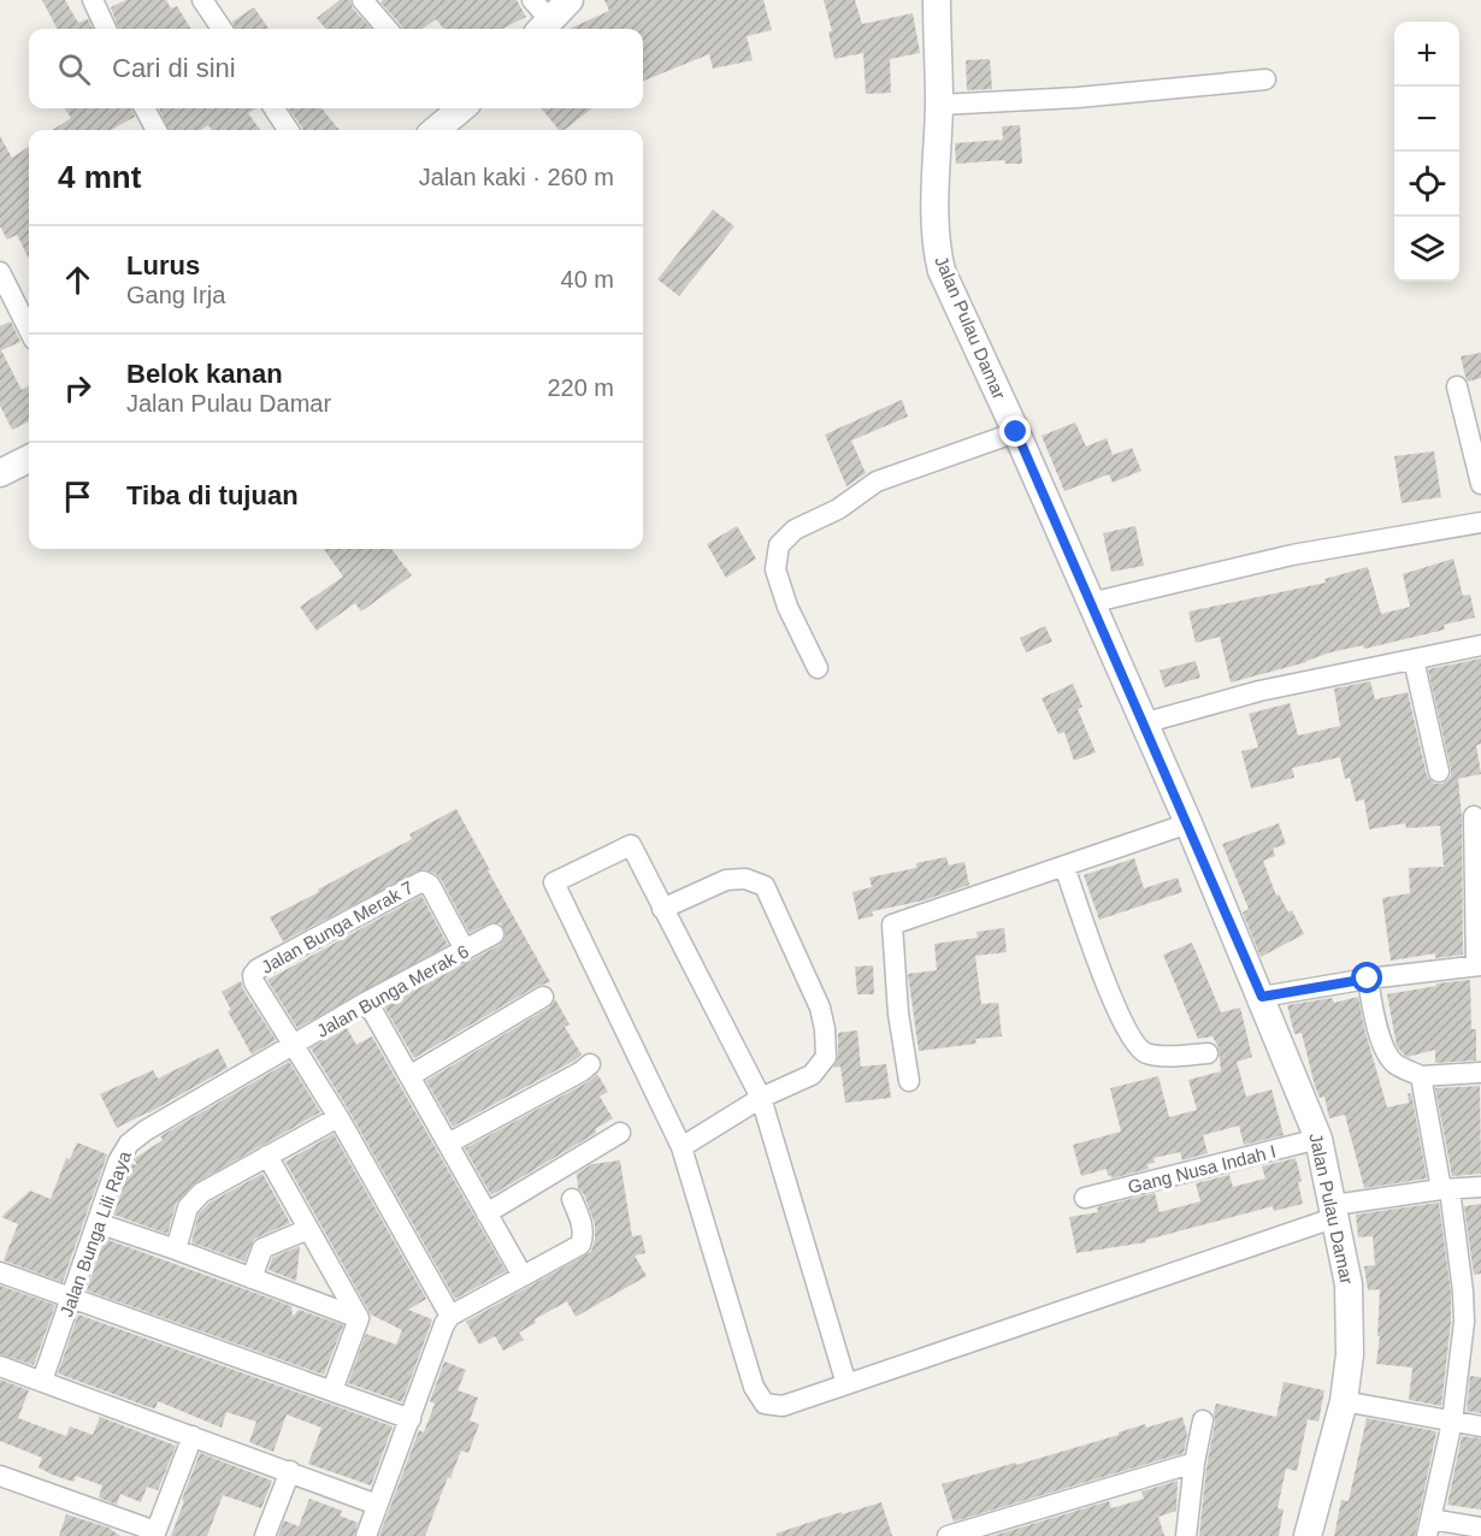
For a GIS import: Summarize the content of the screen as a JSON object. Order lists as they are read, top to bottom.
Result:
{
  "streets": {
    "street": [
      "Jalan Pulau Damar",
      "Jalan Bunga Merak 7",
      "Jalan Bunga Merak 6",
      "Gang Nusa Indah I",
      "Jalan Bunga Lili Raya"
    ]
  },
  "crossings": [
    ["Jalan Pulau Damar", "Gang Nusa Indah I"],
    ["Jalan Bunga Merak 7", "Jalan Bunga Merak 6"],
    ["Jalan Bunga Merak 7", "Jalan Bunga Lili Raya"],
    ["Jalan Bunga Merak 6", "Jalan Bunga Lili Raya"]
  ],
  "page": {
    "map_buttons": ["+", "−"],
    "search": "Cari di sini",
    "heading": ["4 mnt", "Jalan kaki · 260 m"],
    "list": [
      ["Lurus", "Gang Irja", "40 m"],
      ["Belok kanan", "Jalan Pulau Damar", "220 m"],
      "Tiba di tujuan"
    ]
  }
}
